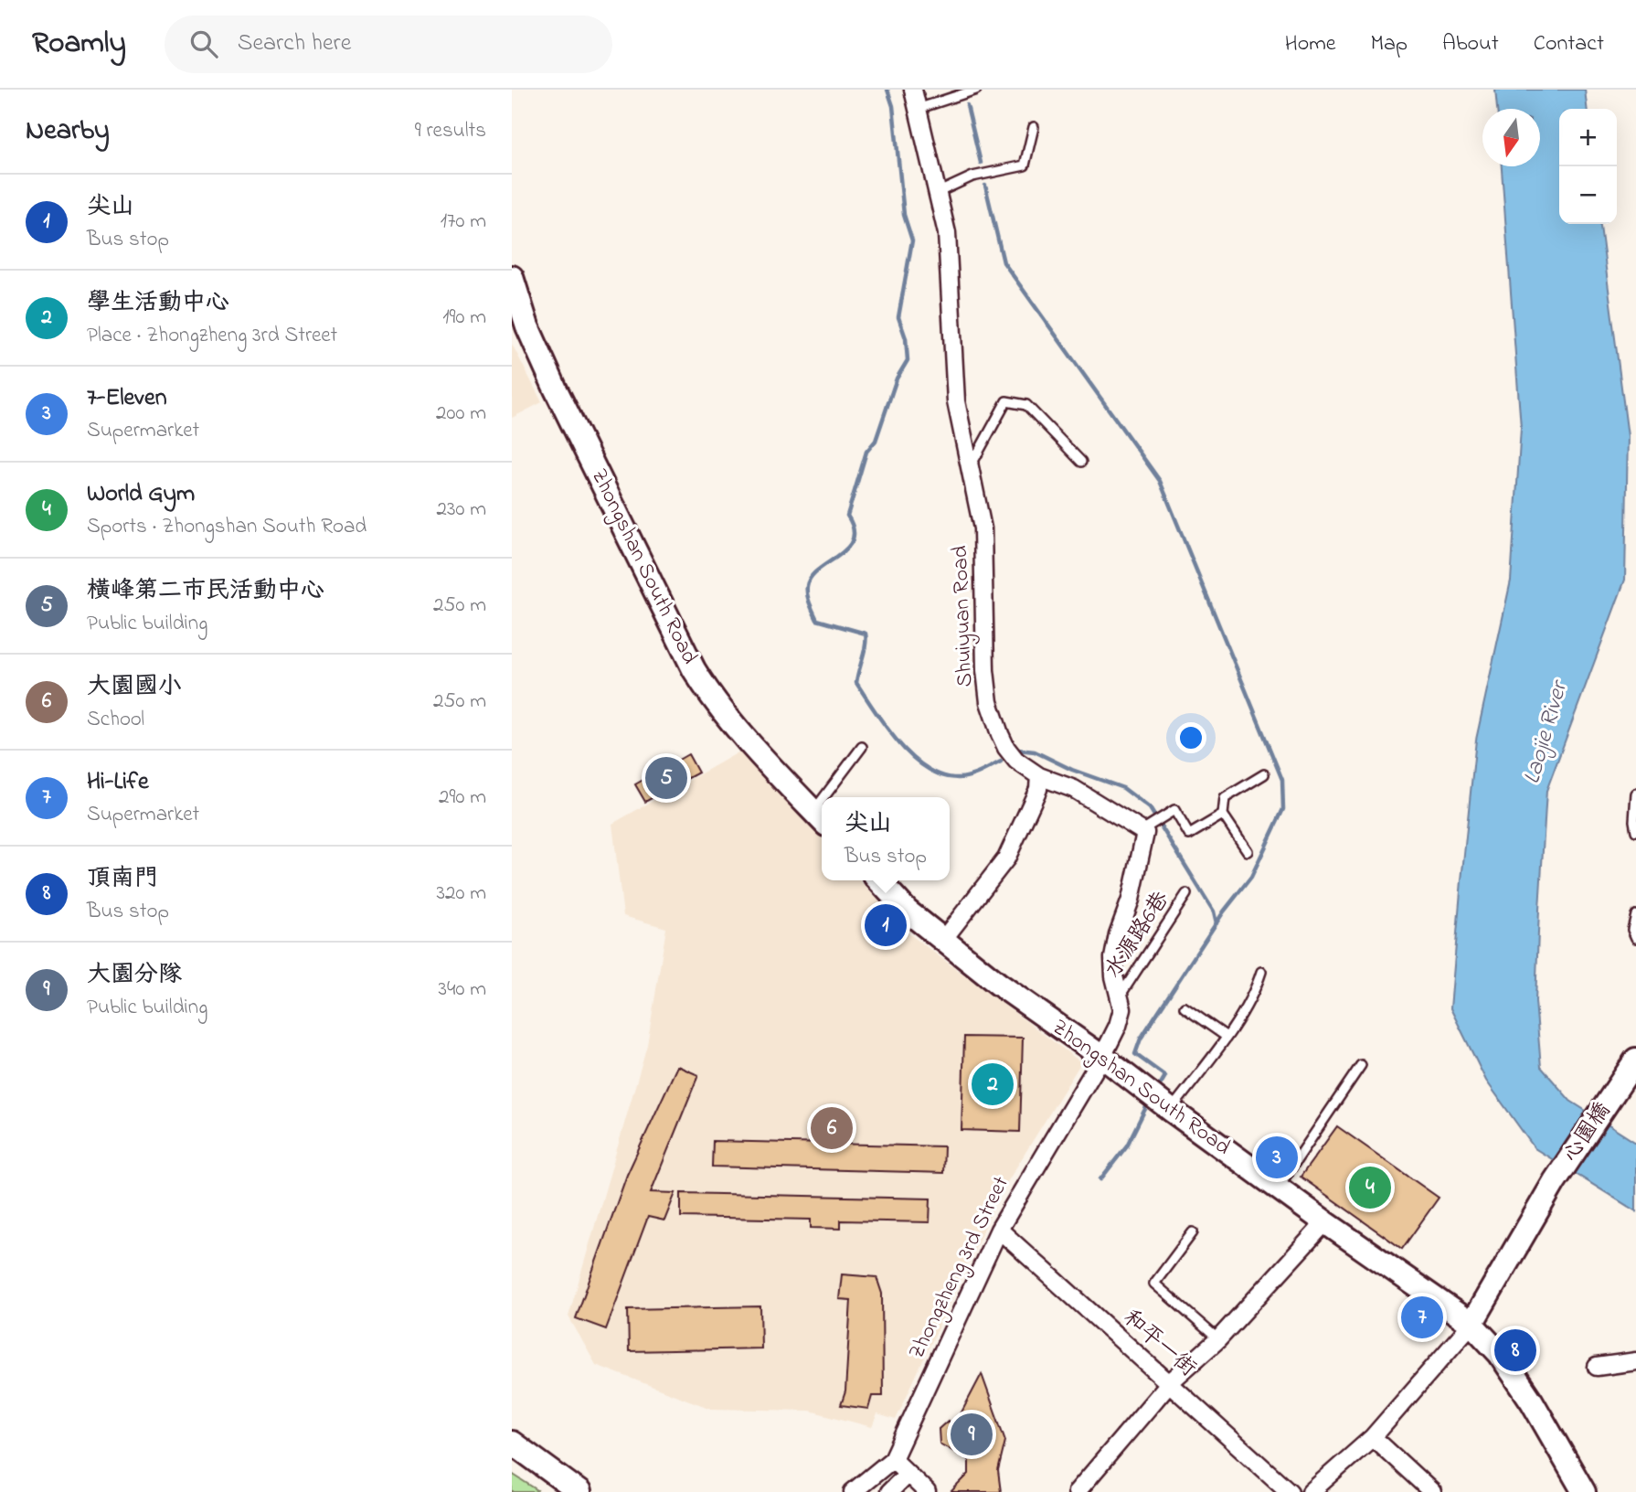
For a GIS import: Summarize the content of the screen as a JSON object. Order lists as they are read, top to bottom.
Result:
{
  "streets": {
    "main road": ["Zhongshan South Road", "心園橋"],
    "street": ["Shuiyuan Road", "Zhongzheng 3rd Street", "和平一街"],
    "lane": ["水源路6巷"]
  },
  "crossings": [
    ["Zhongshan South Road", "心園橋"],
    ["Zhongshan South Road", "Zhongzheng 3rd Street"],
    ["Zhongzheng 3rd Street", "和平一街"]
  ],
  "water": ["Laojie River"],
  "north": "bottom",
  "page": {
    "header": "Roamly",
    "search": "Search here",
    "nav": [
      "Home",
      "Map",
      "About",
      "Contact"
    ],
    "heading": ["Nearby", "9 results"],
    "map_buttons": ["+", "−"],
    "list": [
      {
        "mark": "1",
        "name": "尖山",
        "note": "Bus stop",
        "value": "170 m"
      },
      {
        "mark": "2",
        "name": "學生活動中心",
        "note": "Place · Zhongzheng 3rd Street",
        "value": "190 m"
      },
      {
        "mark": "3",
        "name": "7-Eleven",
        "note": "Supermarket",
        "value": "200 m"
      },
      {
        "mark": "4",
        "name": "World Gym",
        "note": "Sports · Zhongshan South Road",
        "value": "230 m"
      },
      {
        "mark": "5",
        "name": "橫峰第二市民活動中心",
        "note": "Public building",
        "value": "250 m"
      },
      {
        "mark": "6",
        "name": "大園國小",
        "note": "School",
        "value": "250 m"
      },
      {
        "mark": "7",
        "name": "Hi-Life",
        "note": "Supermarket",
        "value": "290 m"
      },
      {
        "mark": "8",
        "name": "頂南門",
        "note": "Bus stop",
        "value": "320 m"
      },
      {
        "mark": "9",
        "name": "大園分隊",
        "note": "Public building",
        "value": "340 m"
      }
    ],
    "pins": [
      "5",
      "1",
      "2",
      "6",
      "3",
      "4",
      "7",
      "8",
      "9"
    ],
    "popup": ["尖山", "Bus stop"]
  }
}
